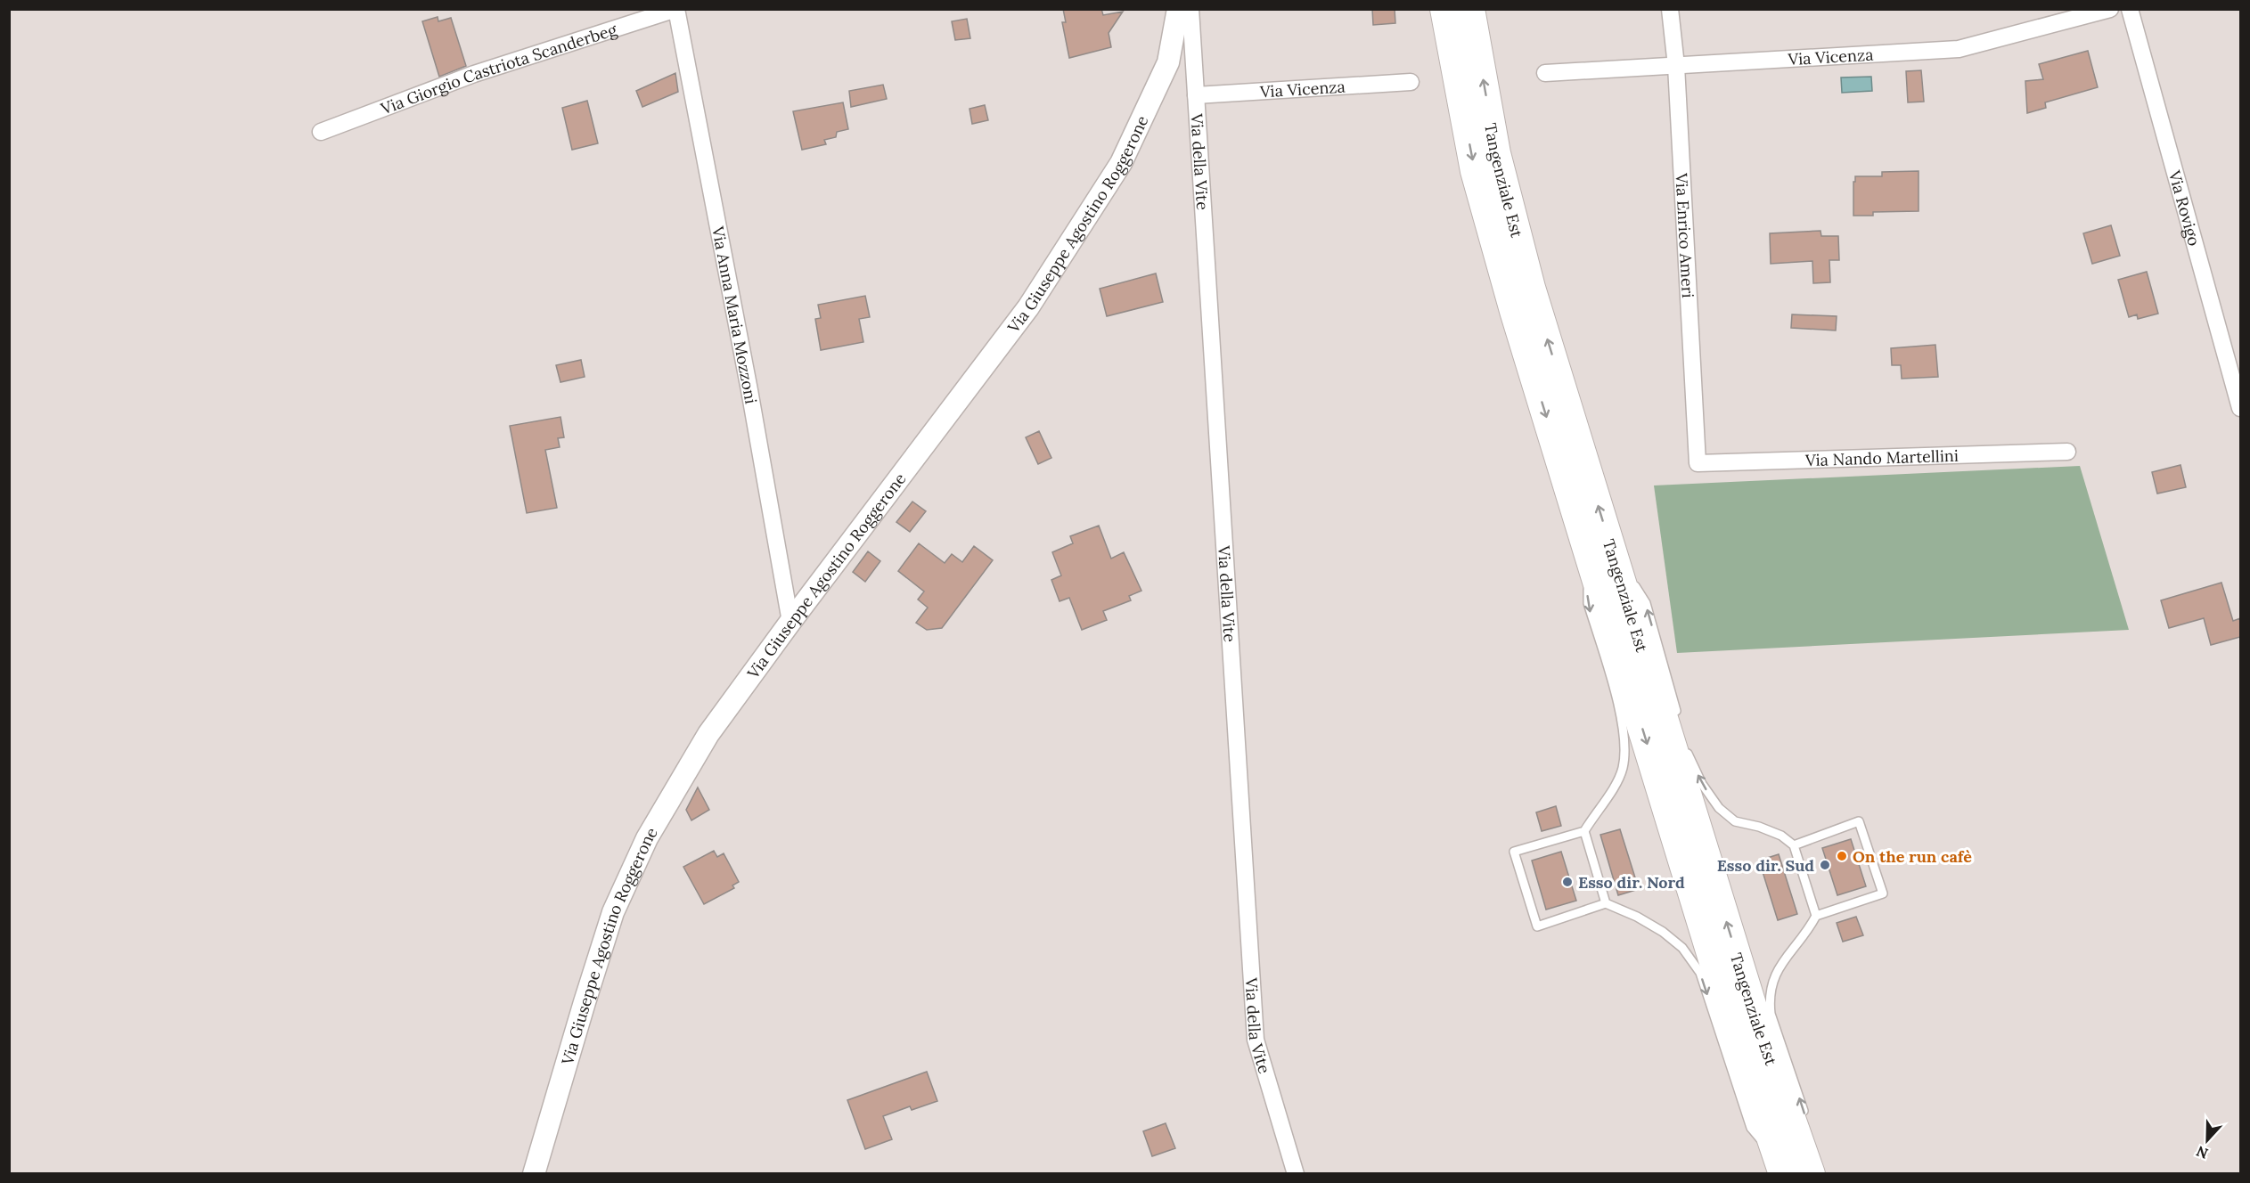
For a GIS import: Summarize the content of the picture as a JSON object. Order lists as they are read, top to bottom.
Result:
{
  "streets": {
    "highway": ["Tangenziale Est"],
    "street": [
      "Via Vicenza",
      "Via Giorgio Castriota Scanderbeg",
      "Via della Vite",
      "Via Rovigo",
      "Via Giuseppe Agostino Roggerone",
      "Via Enrico Ameri",
      "Via Anna Maria Mozzoni",
      "Via Nando Martellini"
    ]
  },
  "crossings": [
    ["Via Vicenza", "Via della Vite"],
    ["Via Vicenza", "Via Enrico Ameri"],
    ["Via Giorgio Castriota Scanderbeg", "Via Anna Maria Mozzoni"],
    ["Via Giuseppe Agostino Roggerone", "Via Anna Maria Mozzoni"],
    ["Via Enrico Ameri", "Via Nando Martellini"]
  ],
  "places": ["On the run cafè", "Esso dir. Sud", "Esso dir. Nord"],
  "north": "bottom"
}
